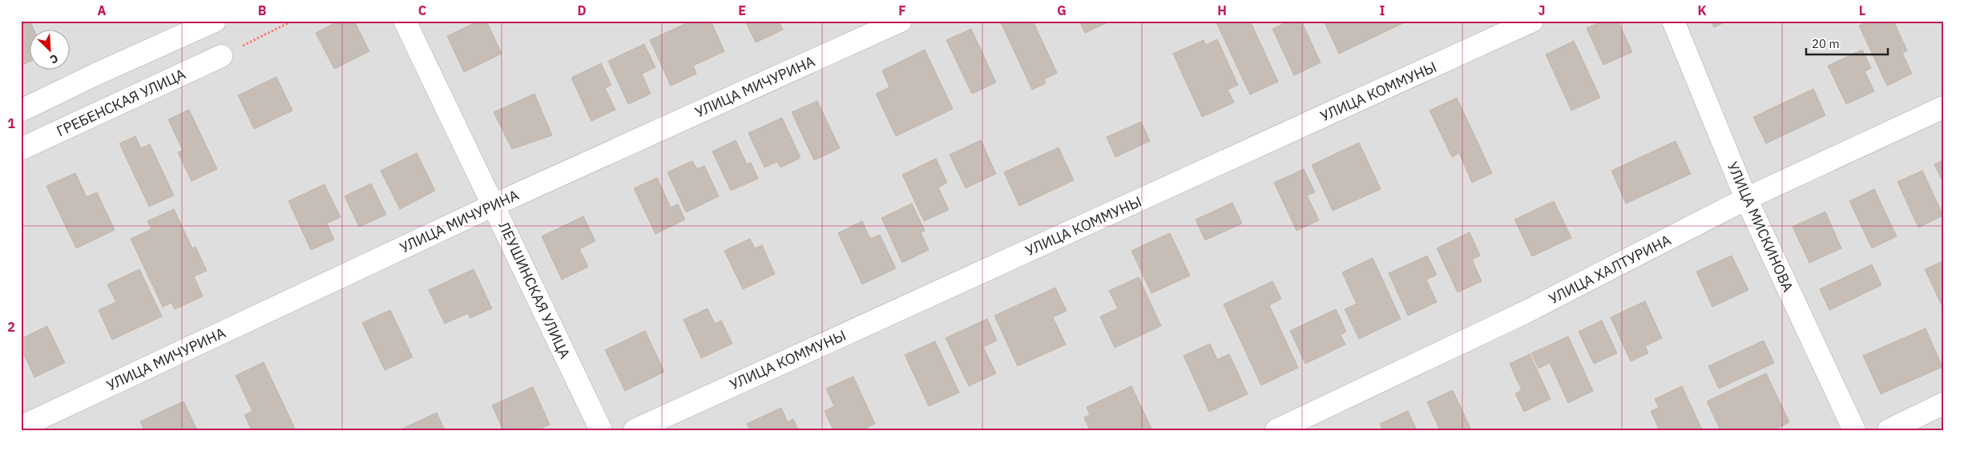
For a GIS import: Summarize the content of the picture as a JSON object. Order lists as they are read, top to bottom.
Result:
{
  "streets": {
    "street": [
      "УЛИЦА МИЧУРИНА",
      "УЛИЦА КОММУНЫ",
      "ГРЕБЕНСКАЯ УЛИЦА",
      "УЛИЦА МИСКИНОВА",
      "УЛИЦА ХАЛТУРИНА",
      "ЛЕУШИНСКАЯ УЛИЦА"
    ]
  },
  "crossings": [
    ["УЛИЦА МИЧУРИНА", "ЛЕУШИНСКАЯ УЛИЦА"],
    ["УЛИЦА МИСКИНОВА", "УЛИЦА ХАЛТУРИНА"]
  ],
  "scale_bar": "20 m",
  "north": "bottom right",
  "grid": {
    "columns": [
      "A",
      "B",
      "C",
      "D",
      "E",
      "F",
      "G",
      "H",
      "I",
      "J",
      "K",
      "L"
    ],
    "rows": ["1", "2"]
  }
}
